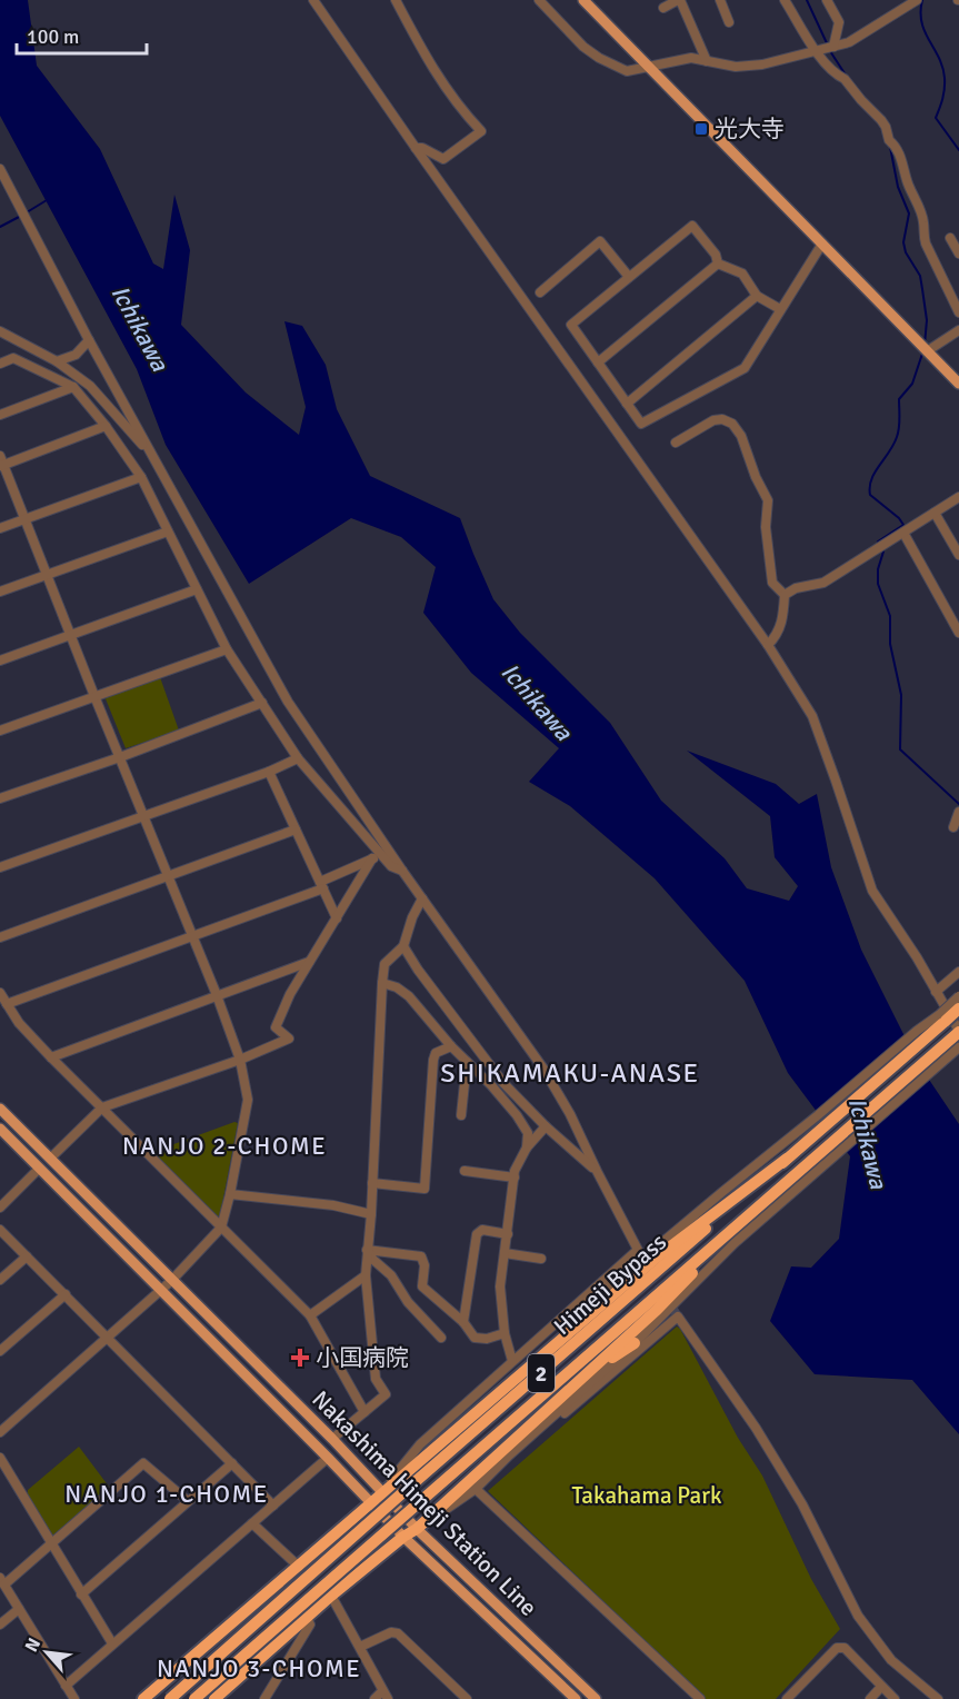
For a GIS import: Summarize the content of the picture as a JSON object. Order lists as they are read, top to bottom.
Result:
{
  "streets": {
    "highway": ["Himeji Bypass", "2"],
    "main road": ["Nakashima Himeji Station Line"]
  },
  "districts": [
    "SHIKAMAKU-ANASE",
    "NANJO 2-CHOME",
    "NANJO 1-CHOME",
    "NANJO 3-CHOME"
  ],
  "water": ["Ichikawa"],
  "parks": ["Takahama Park"],
  "places": {
    "transit": ["光大寺"],
    "health": ["小国病院"]
  },
  "scale_bar": "100 m",
  "north": "top left"
}
